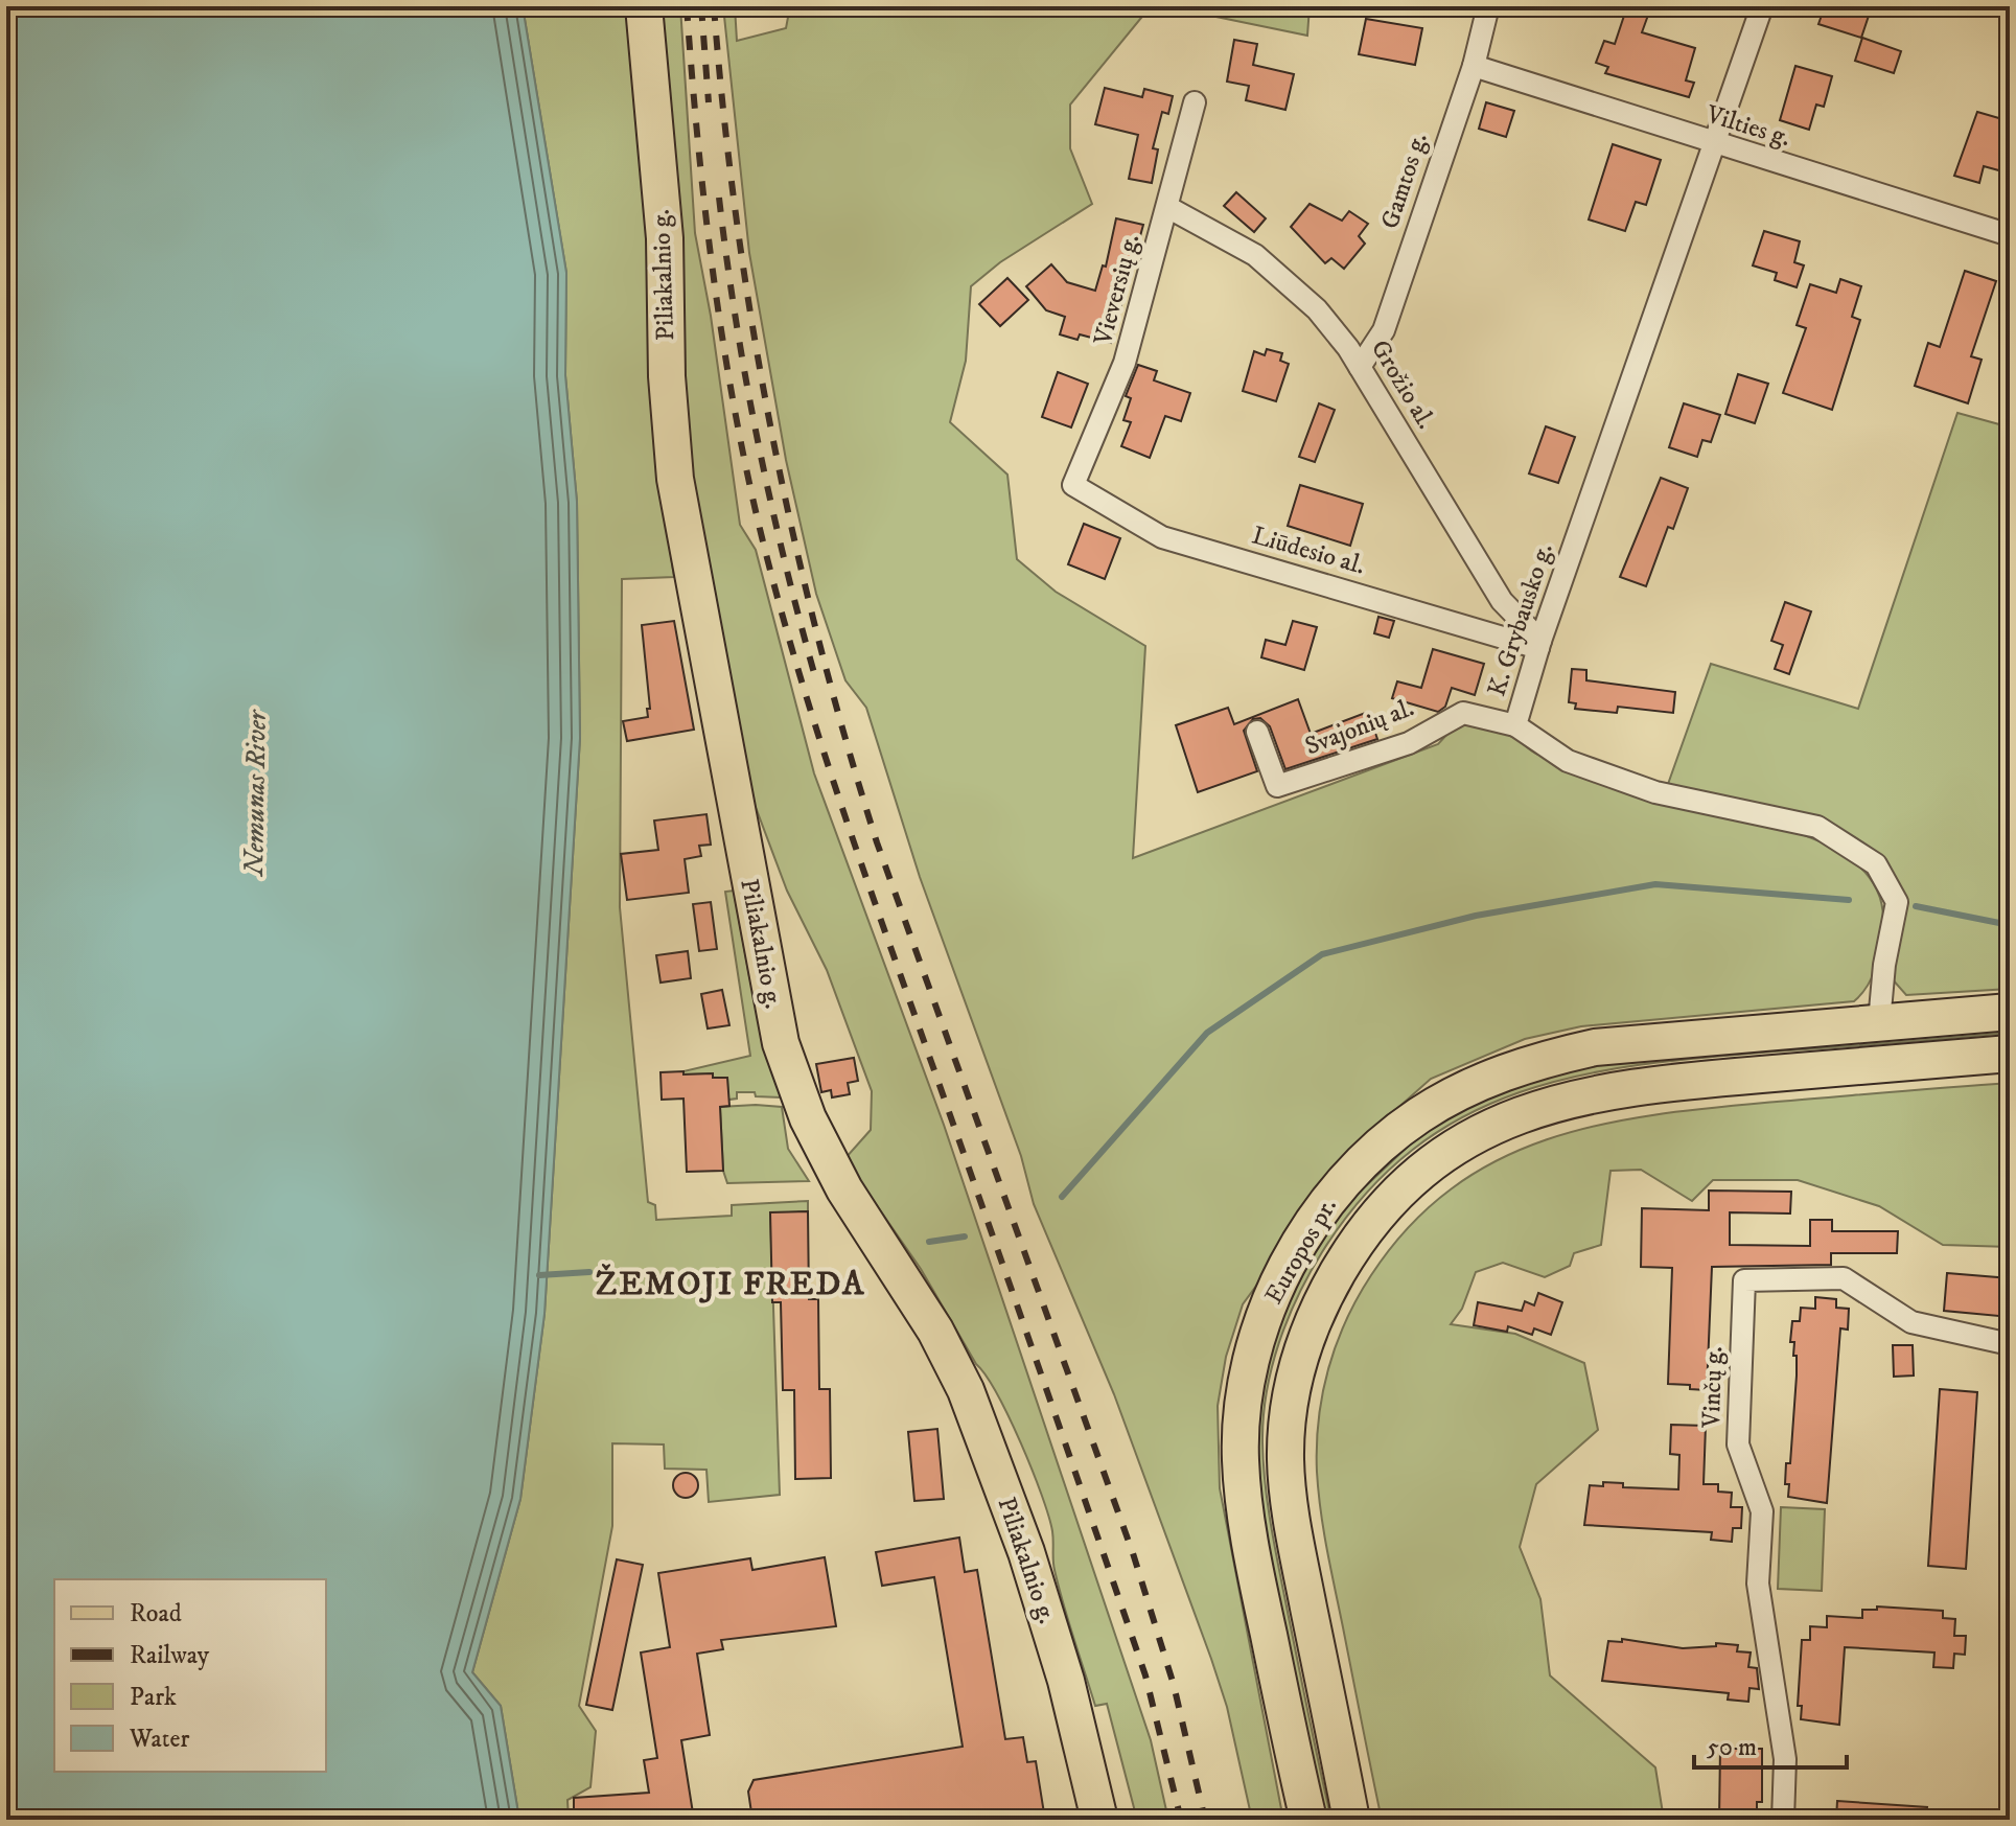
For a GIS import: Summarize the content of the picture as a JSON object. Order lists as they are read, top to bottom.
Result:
{
  "streets": {
    "main road": ["Piliakalnio g.", "Europos pr."],
    "street": [
      "Vilties g.",
      "Gamtos g.",
      "Vieversių g.",
      "Grožio al.",
      "Liūdesio al.",
      "K. Grybausko g.",
      "Svajonių al.",
      "Vinčų g."
    ]
  },
  "crossings": [
    ["Vilties g.", "Gamtos g."],
    ["Vilties g.", "K. Grybausko g."],
    ["Gamtos g.", "Grožio al."],
    ["Vieversių g.", "Grožio al."],
    ["Vieversių g.", "Liūdesio al."],
    ["Grožio al.", "Liūdesio al."],
    ["Grožio al.", "K. Grybausko g."],
    ["Liūdesio al.", "K. Grybausko g."],
    ["K. Grybausko g.", "Svajonių al."],
    ["K. Grybausko g.", "Europos pr."]
  ],
  "districts": ["ŽEMOJI FREDA"],
  "water": ["Nemunas River"],
  "legend": [
    "Road",
    "Railway",
    "Park",
    "Water"
  ],
  "scale_bar": "50 m"
}
